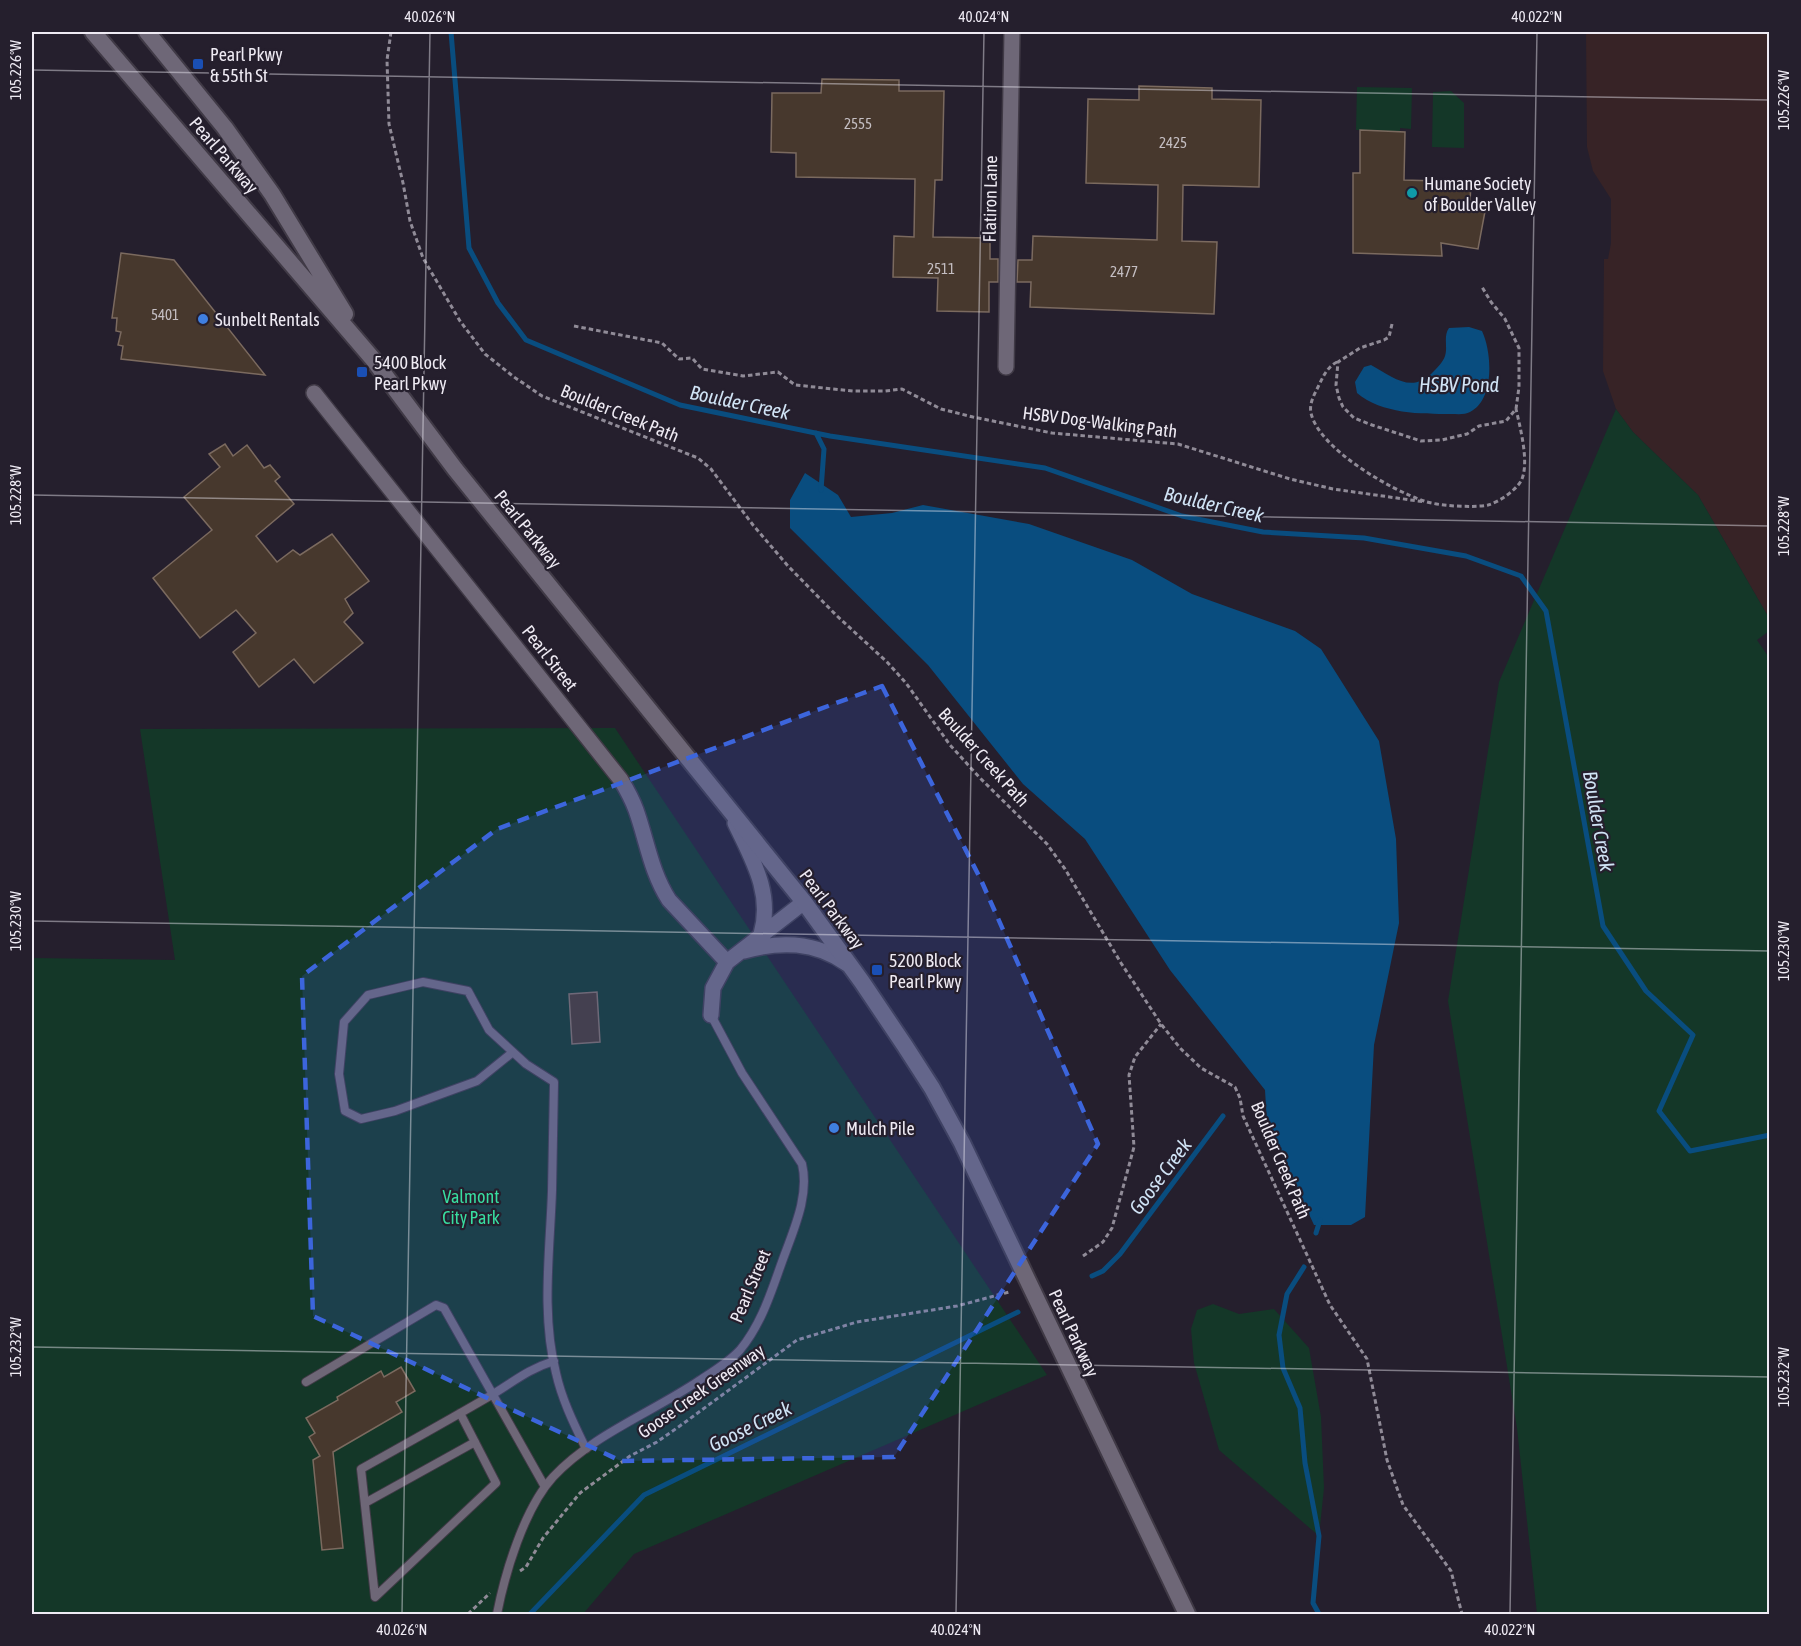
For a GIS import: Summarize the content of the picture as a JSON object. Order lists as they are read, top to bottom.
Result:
{
  "streets": {
    "main road": ["Pearl Parkway"],
    "street": ["Flatiron Lane", "Pearl Street"],
    "path": ["Boulder Creek Path", "HSBV Dog-Walking Path", "Goose Creek Greenway"]
  },
  "crossings": [
    ["Pearl Parkway", "Pearl Street"],
    ["Pearl Street", "Goose Creek Greenway"]
  ],
  "water": ["HSBV Pond", "Boulder Creek", "Goose Creek"],
  "parks": ["Valmont City Park"],
  "places": {
    "transit": ["Pearl Pkwy & 55th St", "5400 Block Pearl Pkwy", "5200 Block Pearl Pkwy"],
    "other": ["Humane Society of Boulder Valley", "Sunbelt Rentals", "Mulch Pile"]
  },
  "house_numbers": [
    "2555",
    "2425",
    "2511",
    "2477",
    "5401"
  ],
  "coordinates": [
    "40.026°N",
    "40.024°N",
    "40.022°N",
    "105.226°W",
    "105.228°W",
    "105.230°W",
    "105.232°W"
  ]
}
